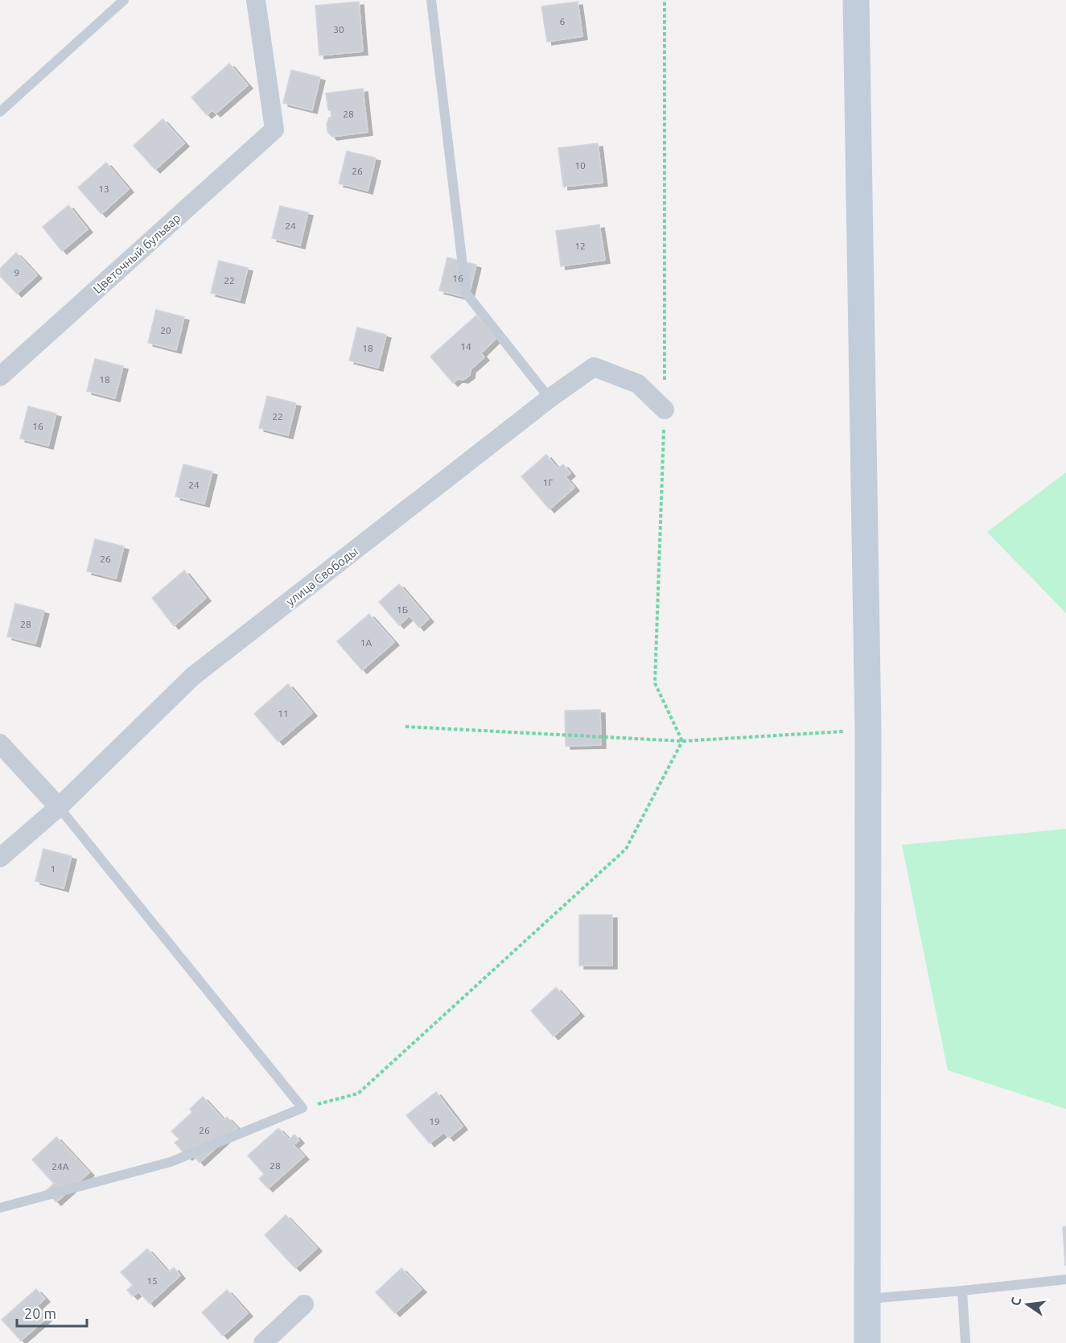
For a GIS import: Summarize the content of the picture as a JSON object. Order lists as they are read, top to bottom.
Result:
{
  "streets": {
    "street": ["Цветочный бульвар", "улица Свободы"]
  },
  "house_numbers": [
    "6",
    "30",
    "28",
    "10",
    "26",
    "13",
    "24",
    "12",
    "9",
    "16",
    "22",
    "20",
    "14",
    "18",
    "18",
    "22",
    "16",
    "1Г",
    "24",
    "26",
    "1Б",
    "28",
    "1А",
    "11",
    "1",
    "19",
    "26",
    "28",
    "24А",
    "15"
  ],
  "scale_bar": "20 m",
  "north": "left"
}
